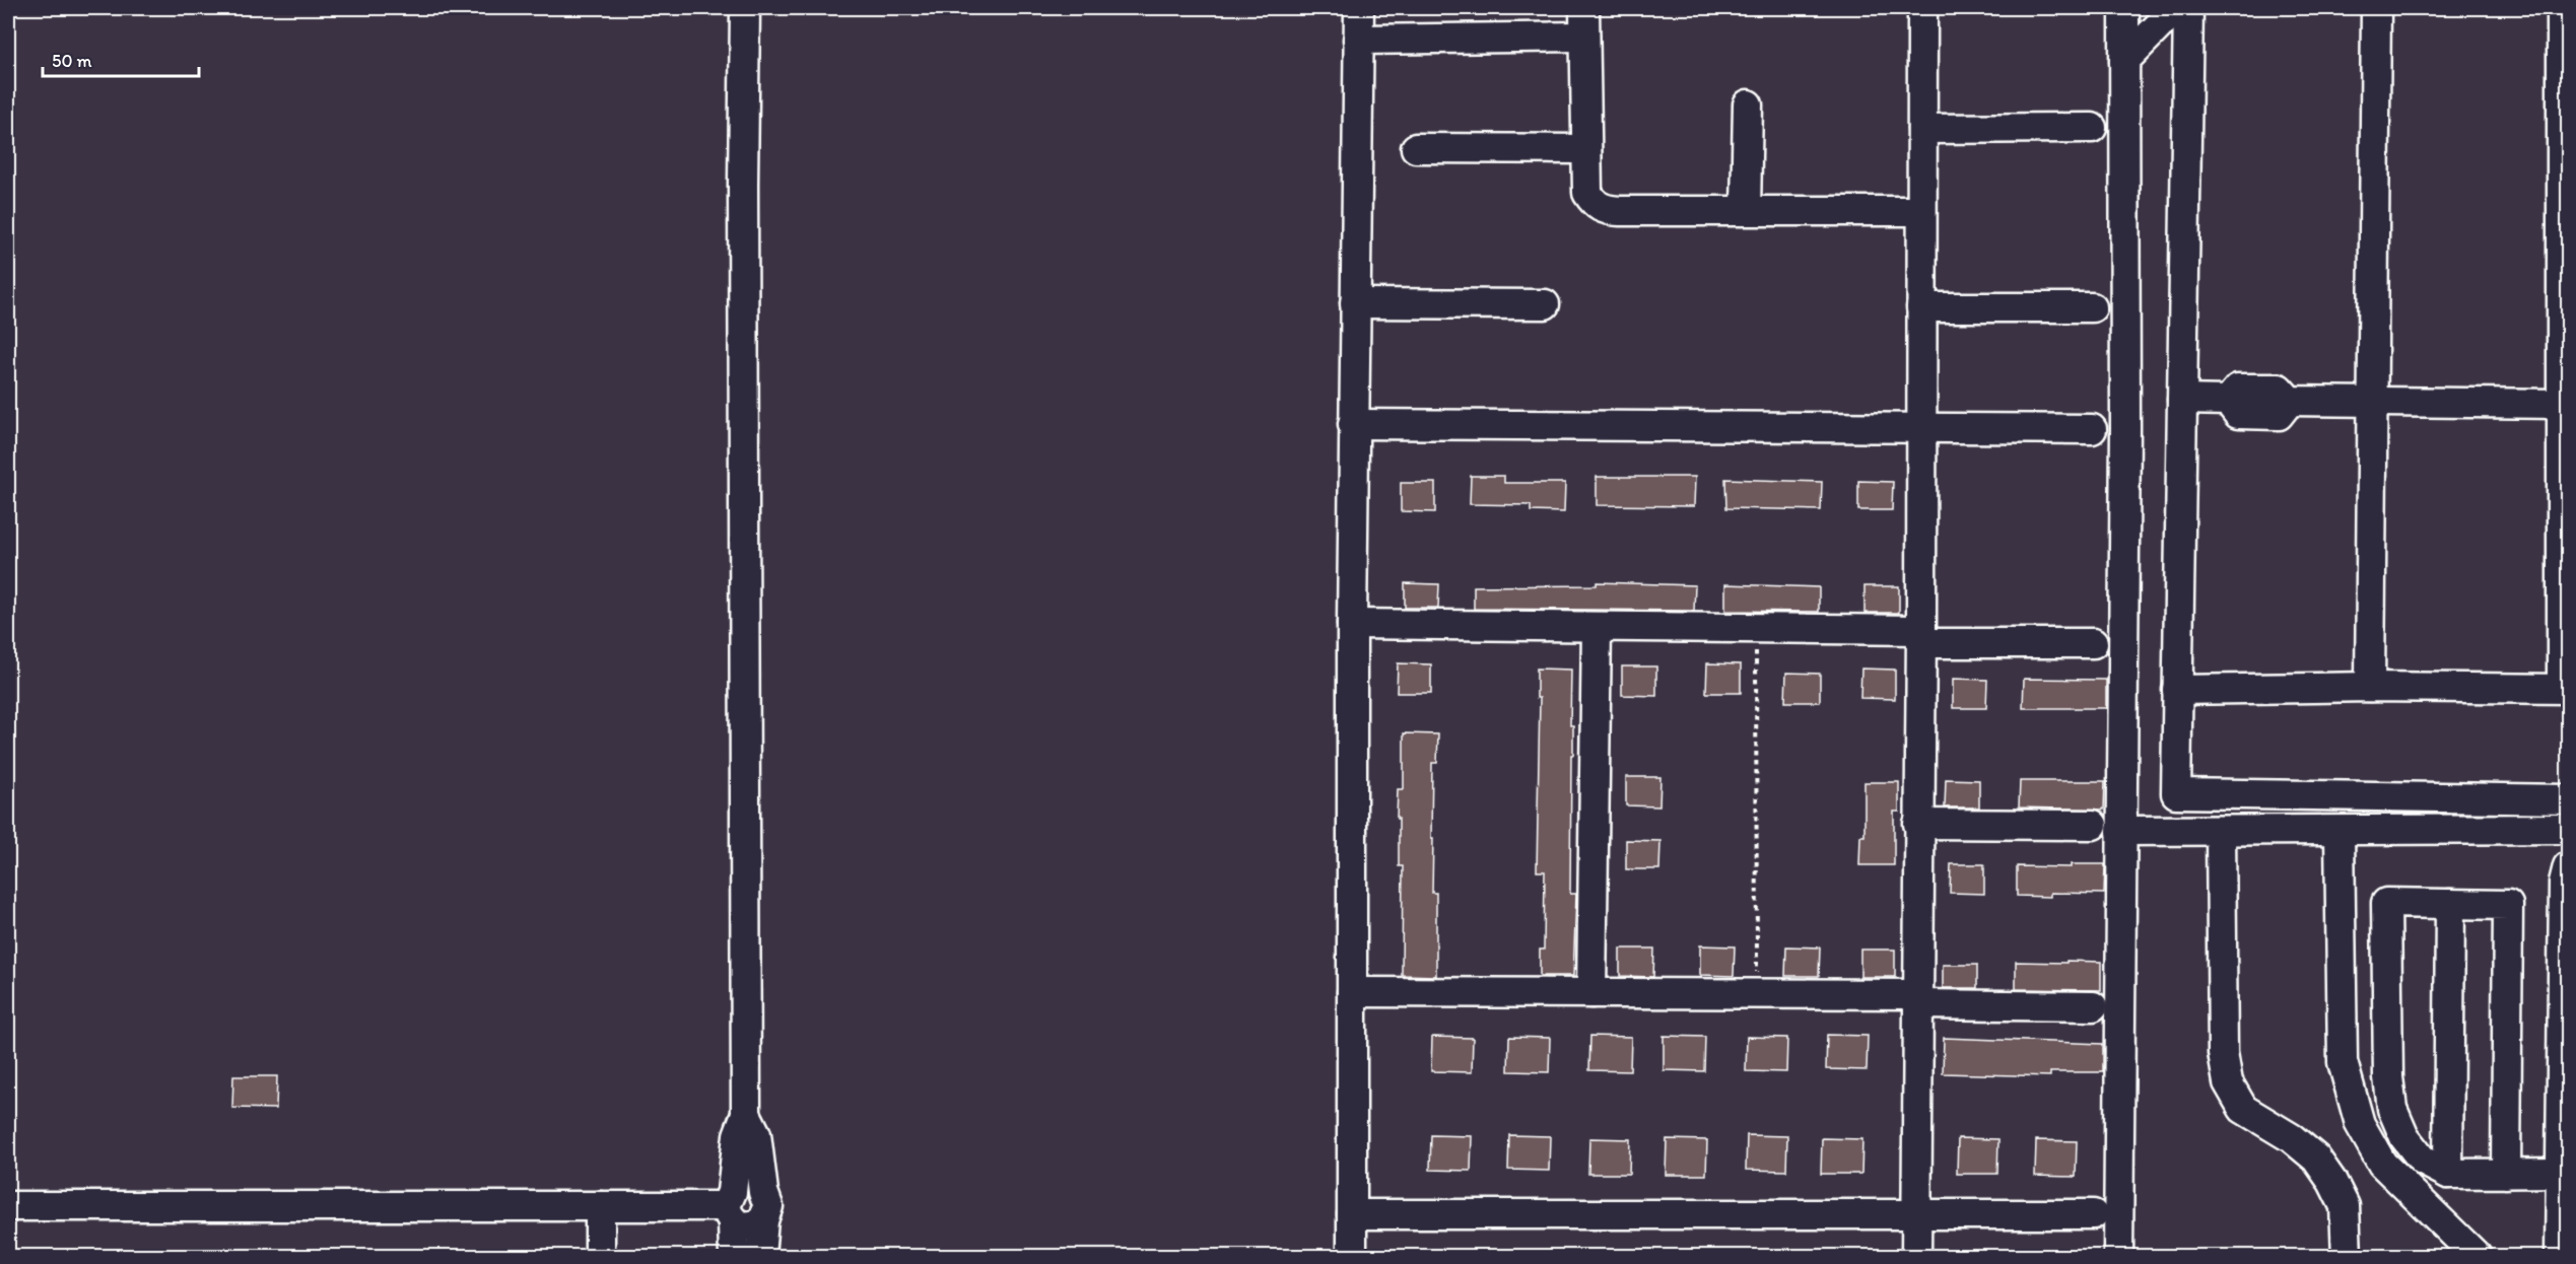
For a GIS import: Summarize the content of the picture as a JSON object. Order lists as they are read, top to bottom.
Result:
{
  "scale_bar": "50 m"
}
